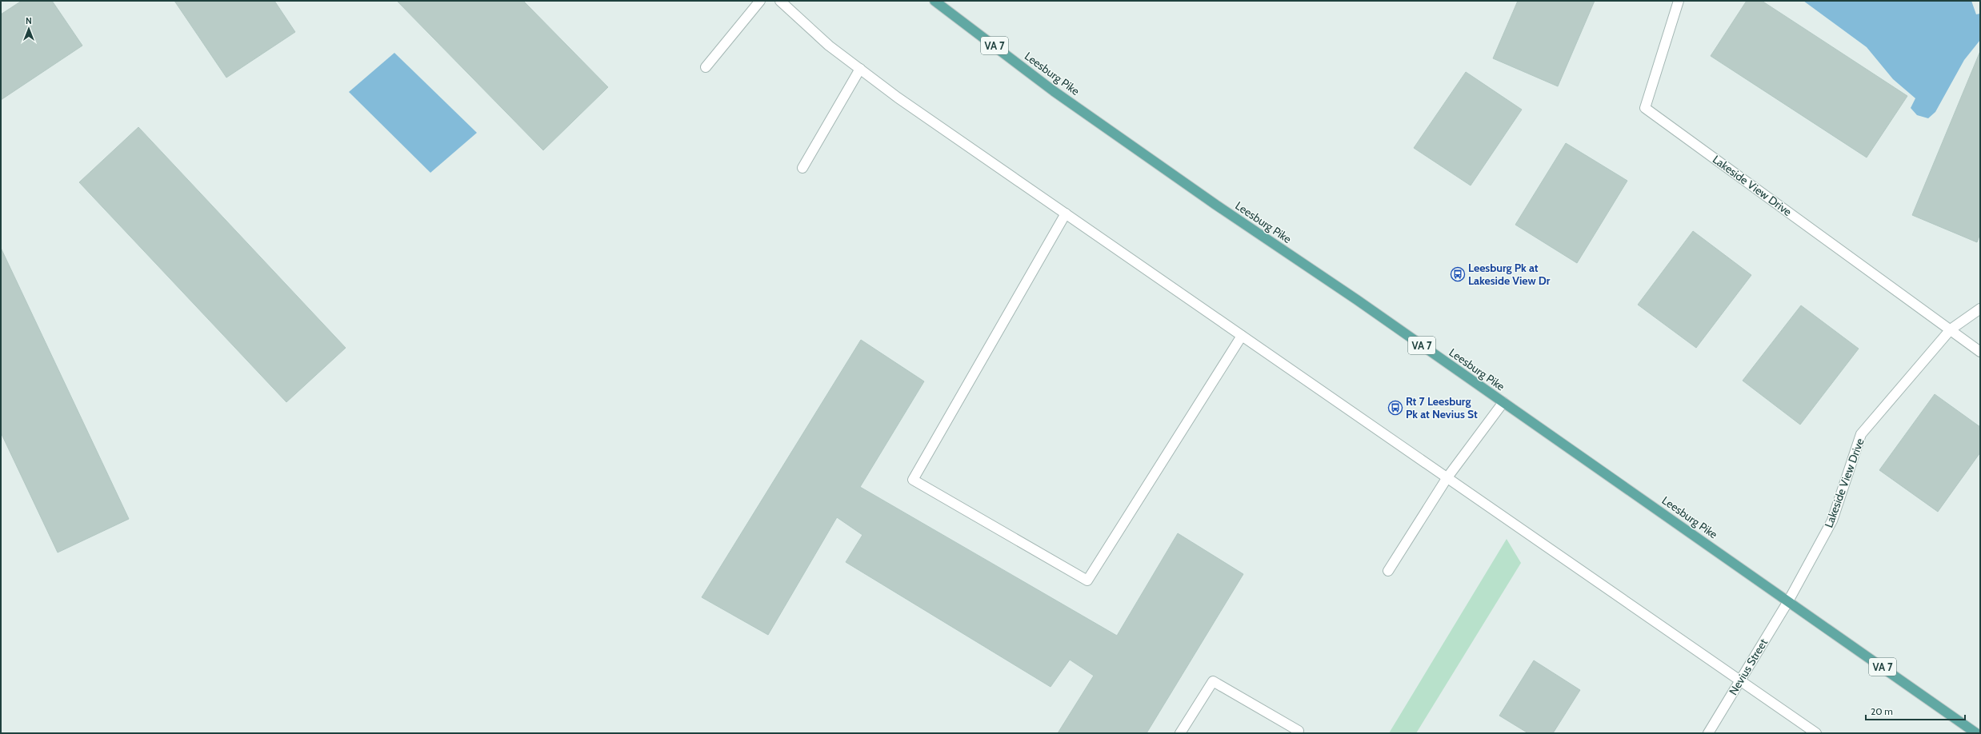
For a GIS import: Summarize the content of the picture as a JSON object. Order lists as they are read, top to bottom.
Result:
{
  "streets": {
    "main road": ["VA 7", "Leesburg Pike"],
    "street": ["Lakeside View Drive", "Nevius Street"]
  },
  "crossings": [
    ["Leesburg Pike", "Lakeside View Drive"],
    ["Leesburg Pike", "Nevius Street"],
    ["Lakeside View Drive", "Nevius Street"]
  ],
  "places": {
    "bus stop": ["Leesburg Pk at Lakeside View Dr", "Rt 7 Leesburg Pk at Nevius St"]
  },
  "scale_bar": "20 m",
  "north": "top"
}
